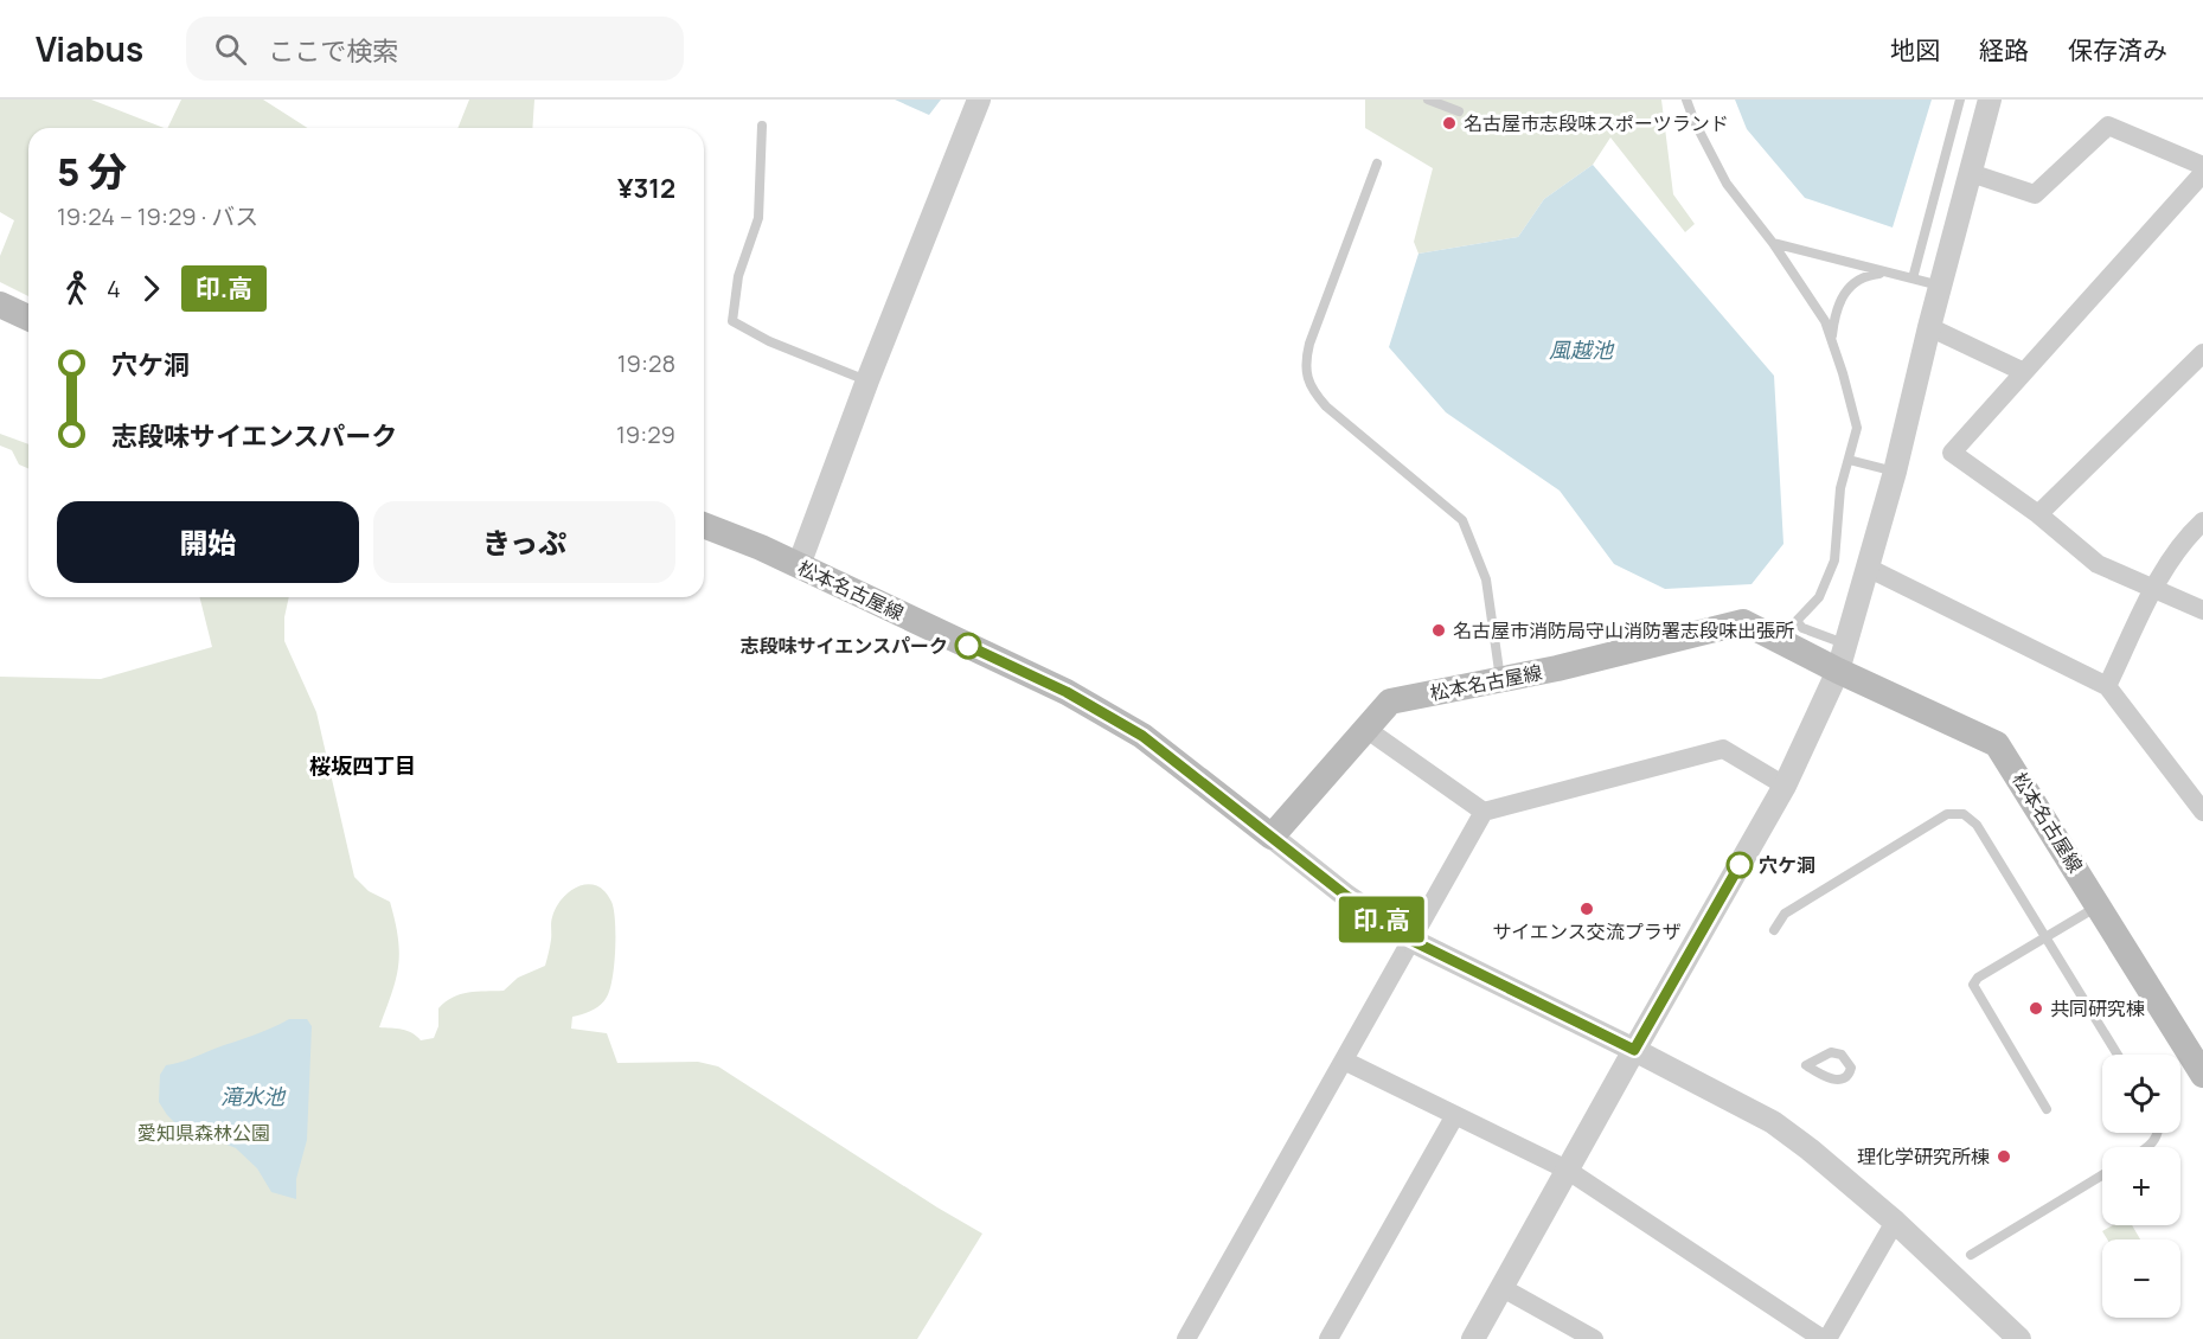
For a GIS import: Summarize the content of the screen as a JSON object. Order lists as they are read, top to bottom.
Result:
{
  "streets": {
    "main road": ["松本名古屋線"]
  },
  "districts": ["桜坂四丁目"],
  "water": ["風越池", "滝水池"],
  "parks": ["愛知県森林公園"],
  "places": [
    "名古屋市志段味スポーツランド",
    "名古屋市消防局守山消防署志段味出張所",
    "志段味サイエンスパーク",
    "穴ケ洞",
    "サイエンス交流プラザ",
    "共同研究棟",
    "理化学研究所棟"
  ],
  "lines": ["bus line 印.高"],
  "page": {
    "header": "Viabus",
    "search": "ここで検索",
    "nav": ["地図", "経路", "保存済み"],
    "on_map": "印.高",
    "heading": ["5 分", "19:24 – 19:29 · バス", "¥312"],
    "legs": ["4", "印.高"],
    "list": [
      {
        "name": "穴ケ洞",
        "value": "19:28"
      },
      {
        "name": "志段味サイエンスパーク",
        "value": "19:29"
      }
    ],
    "buttons": ["開始", "きっぷ"],
    "map_buttons": ["+", "−"]
  }
}
